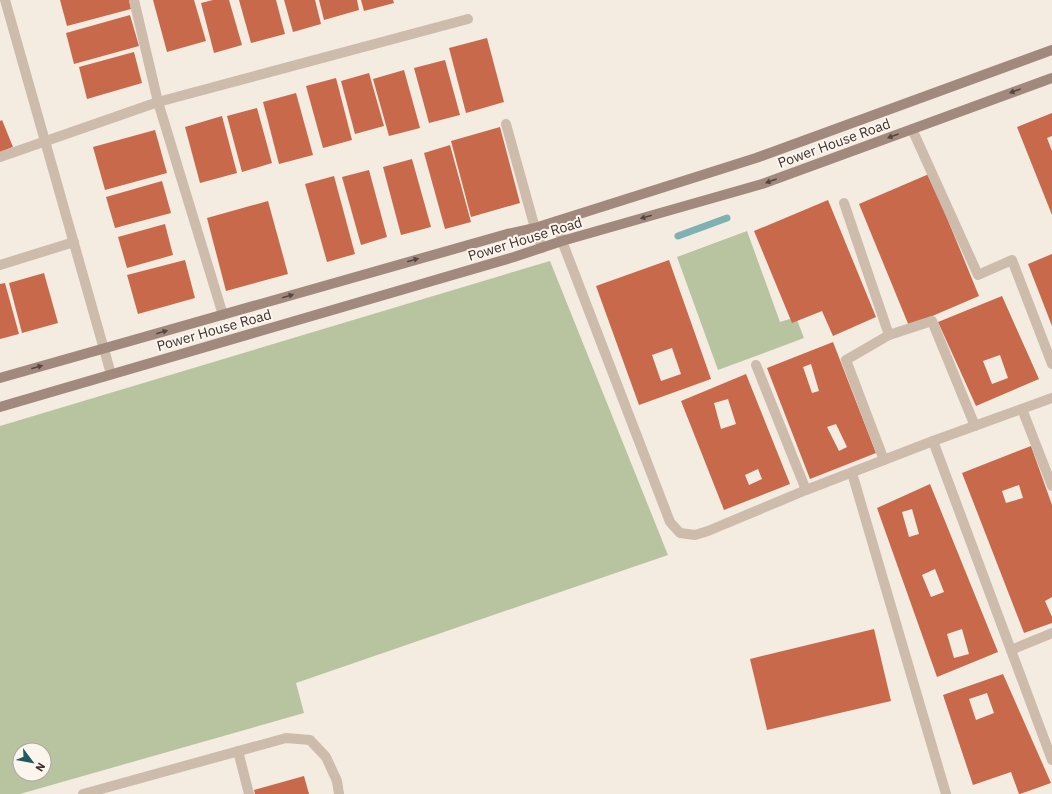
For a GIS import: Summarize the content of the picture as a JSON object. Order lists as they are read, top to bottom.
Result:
{
  "streets": {
    "street": ["Power House Road"]
  },
  "north": "bottom right"
}
